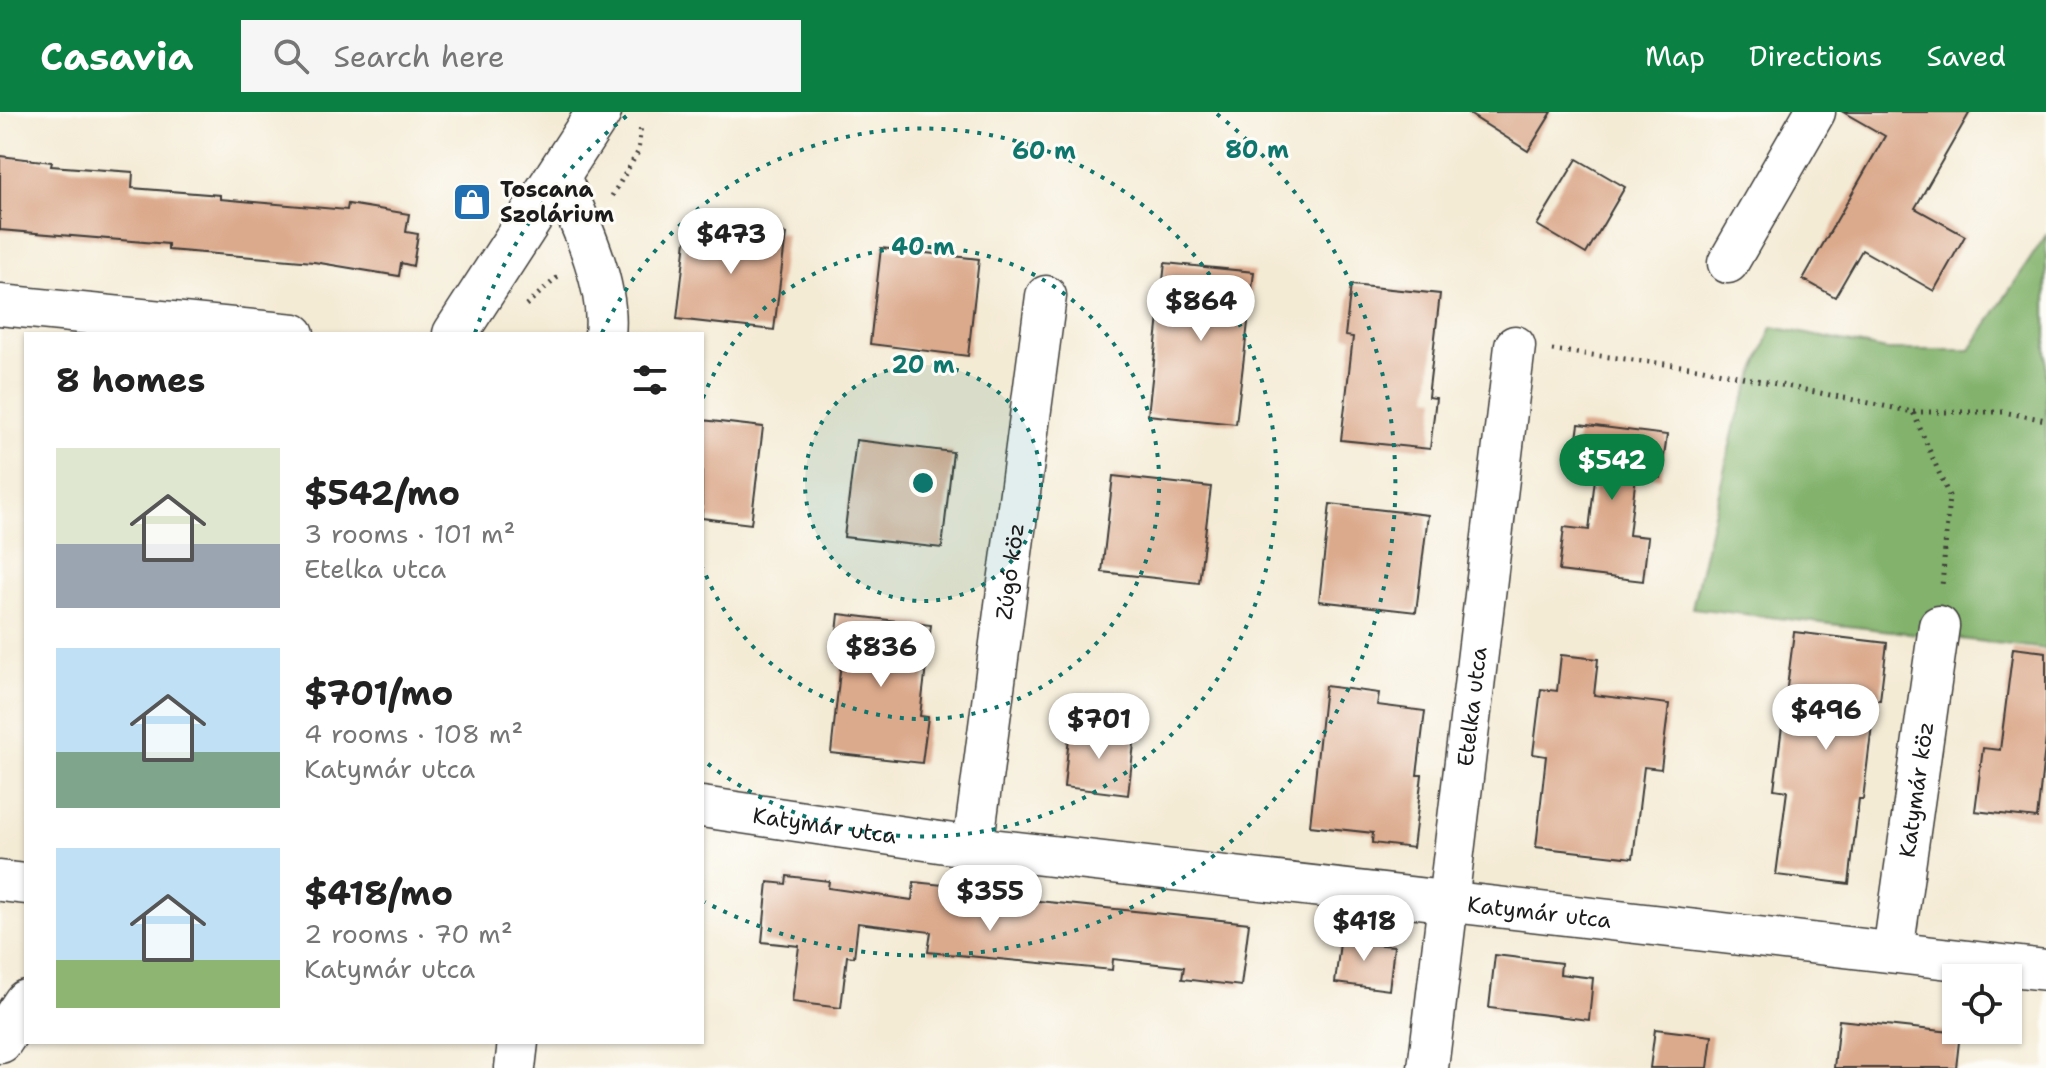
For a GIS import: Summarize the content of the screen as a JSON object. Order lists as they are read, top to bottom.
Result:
{
  "streets": {
    "street": [
      "Zúgó köz",
      "Etelka utca",
      "Katymár köz",
      "Katymár utca"
    ]
  },
  "crossings": [
    ["Zúgó köz", "Katymár utca"],
    ["Etelka utca", "Katymár utca"],
    ["Katymár köz", "Katymár utca"]
  ],
  "places": {
    "shop": ["Toscana Szolárium"]
  },
  "page": {
    "header": "Casavia",
    "search": "Search here",
    "nav": ["Map", "Directions", "Saved"],
    "price": [
      "$473",
      "$864",
      "$542",
      "$836",
      "$496",
      "$701",
      "$355",
      "$418"
    ],
    "heading": "8 homes",
    "list": [
      {
        "name": "$542/mo",
        "note": "3 rooms · 101 m² · Etelka utca"
      },
      {
        "name": "$701/mo",
        "note": "4 rooms · 108 m² · Katymár utca"
      },
      {
        "name": "$418/mo",
        "note": "2 rooms · 70 m² · Katymár utca"
      }
    ]
  },
  "rings": [
    "80 m",
    "60 m",
    "40 m",
    "20 m"
  ]
}
